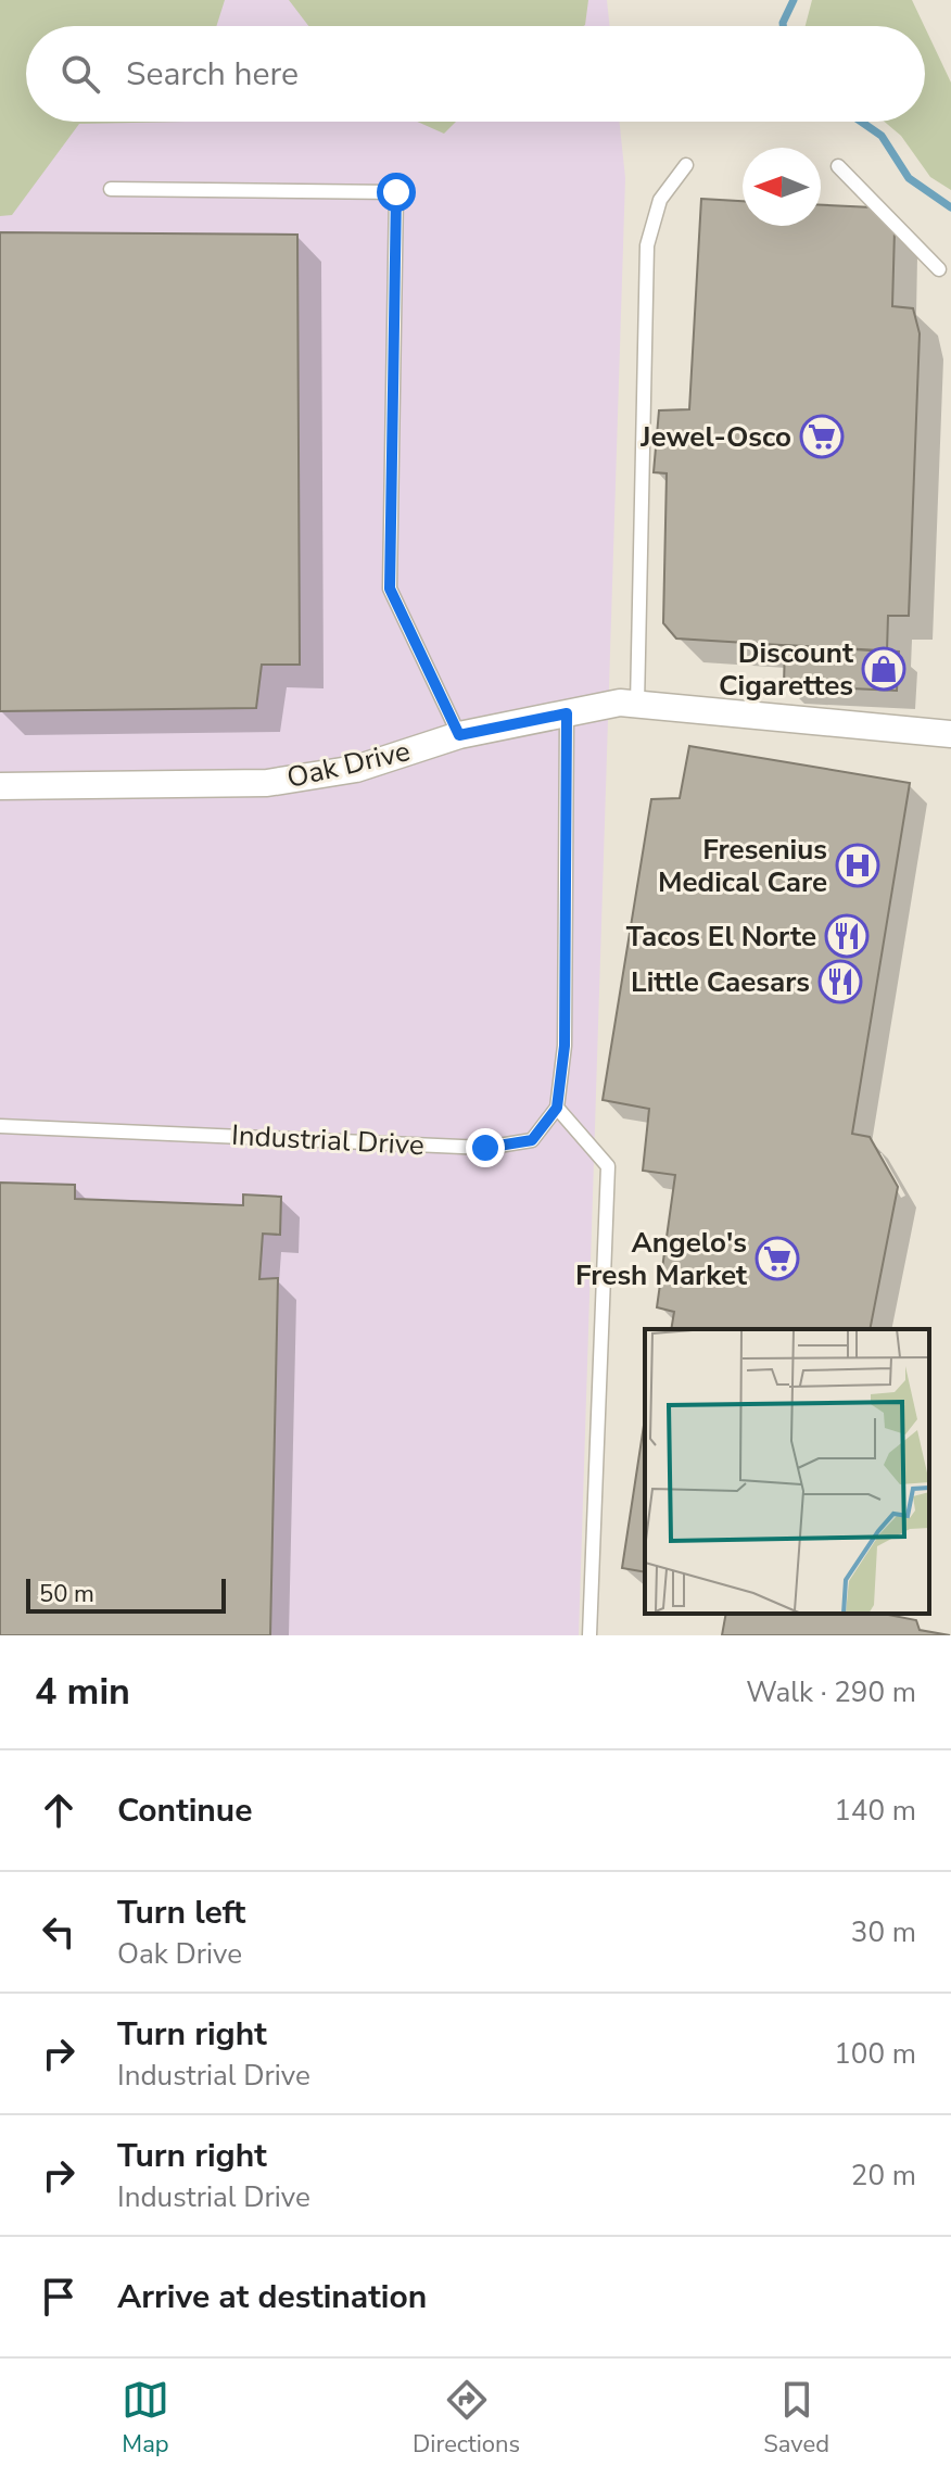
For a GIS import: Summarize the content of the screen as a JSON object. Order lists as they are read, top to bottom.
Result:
{
  "streets": {
    "street": ["Oak Drive"],
    "lane": ["Industrial Drive"]
  },
  "places": {
    "supermarket": ["Jewel-Osco", "Angelo's Fresh Market"],
    "shop": ["Discount Cigarettes"],
    "hospital": ["Fresenius Medical Care"],
    "restaurant": ["Tacos El Norte", "Little Caesars"]
  },
  "scale_bar": "50 m",
  "north": "left",
  "page": {
    "search": "Search here",
    "scale": "50 m",
    "heading": ["4 min", "Walk · 290 m"],
    "list": [
      ["Continue", "140 m"],
      ["Turn left", "Oak Drive", "30 m"],
      ["Turn right", "Industrial Drive", "100 m"],
      ["Turn right", "Industrial Drive", "20 m"],
      "Arrive at destination"
    ],
    "nav": ["Map", "Directions", "Saved"]
  }
}
